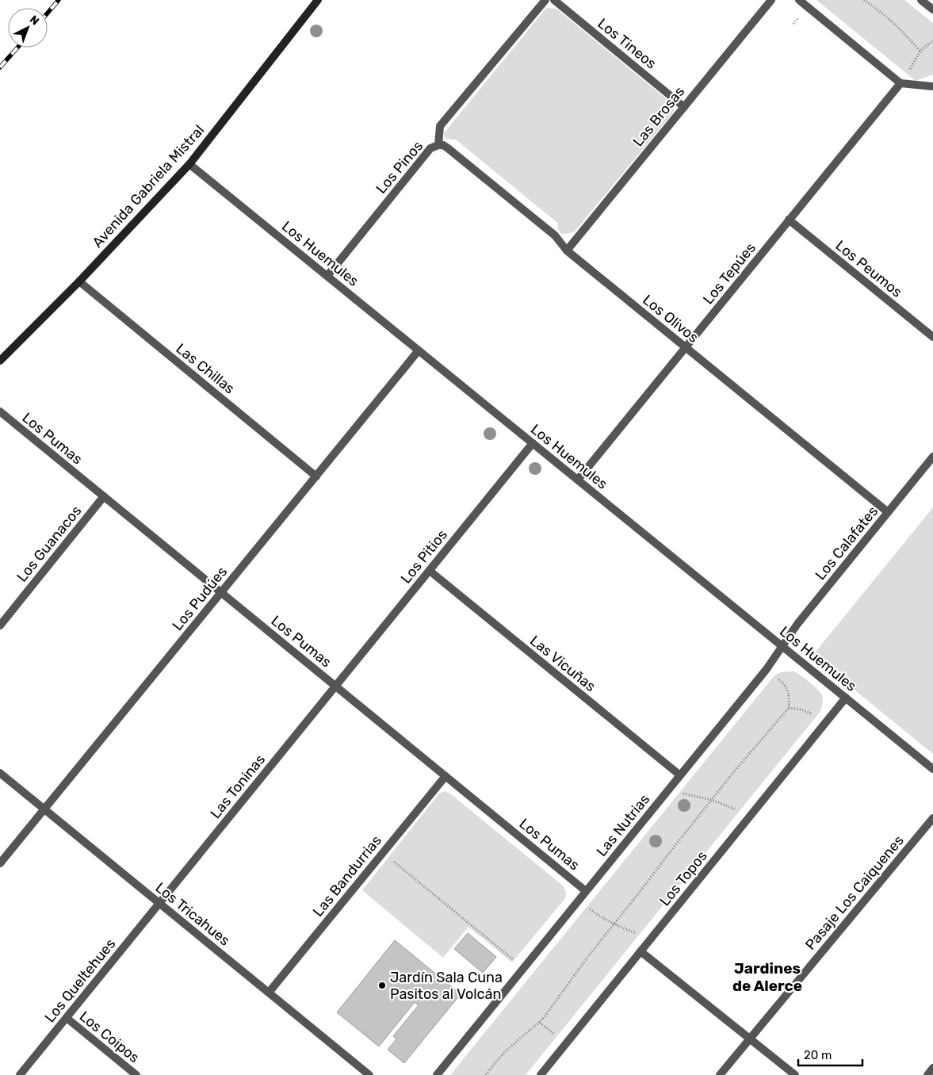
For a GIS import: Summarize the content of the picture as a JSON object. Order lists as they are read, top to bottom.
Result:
{
  "streets": {
    "main road": ["Avenida Gabriela Mistral"],
    "street": [
      "Los Tineos",
      "Las Brosas",
      "Los Pinos",
      "Los Huemules",
      "Los Peumos",
      "Los Tepúes",
      "Los Olivos",
      "Las Chillas",
      "Los Pumas",
      "Los Calafates",
      "Los Guanacos",
      "Los Pitios",
      "Los Pudúes",
      "Las Vicuñas",
      "Las Toninas",
      "Las Nutrias",
      "Las Bandurrias",
      "Los Topos",
      "Pasaje Los Caiquenes",
      "Los Tricahues",
      "Los Queltehues",
      "Los Coipos"
    ]
  },
  "crossings": [
    ["Los Tineos", "Las Brosas"],
    ["Las Brosas", "Los Olivos"],
    ["Los Pinos", "Los Huemules"],
    ["Los Pinos", "Los Olivos"],
    ["Avenida Gabriela Mistral", "Los Huemules"],
    ["Avenida Gabriela Mistral", "Las Chillas"],
    ["Los Huemules", "Los Tepúes"],
    ["Los Huemules", "Los Calafates"],
    ["Los Huemules", "Los Pitios"],
    ["Los Huemules", "Los Pudúes"],
    ["Los Huemules", "Las Nutrias"],
    ["Los Huemules", "Los Topos"],
    ["Los Peumos", "Los Tepúes"],
    ["Los Tepúes", "Los Olivos"],
    ["Los Olivos", "Los Calafates"],
    ["Las Chillas", "Los Pudúes"],
    ["Los Pumas", "Los Guanacos"],
    ["Los Pumas", "Los Pitios"],
    ["Los Pumas", "Los Pudúes"],
    ["Los Pumas", "Las Toninas"],
    ["Los Pumas", "Las Nutrias"],
    ["Los Pumas", "Las Bandurrias"],
    ["Los Calafates", "Las Nutrias"],
    ["Los Pitios", "Las Vicuñas"],
    ["Los Pitios", "Las Toninas"],
    ["Los Pudúes", "Los Tricahues"],
    ["Las Vicuñas", "Las Nutrias"],
    ["Las Toninas", "Los Tricahues"],
    ["Las Toninas", "Los Queltehues"],
    ["Las Bandurrias", "Los Tricahues"],
    ["Los Tricahues", "Los Queltehues"],
    ["Los Queltehues", "Los Coipos"]
  ],
  "districts": ["Jardines de Alerce"],
  "places": ["Jardín Sala Cuna Pasitos al Volcán"],
  "scale_bar": "20 m",
  "north": "top right"
}
